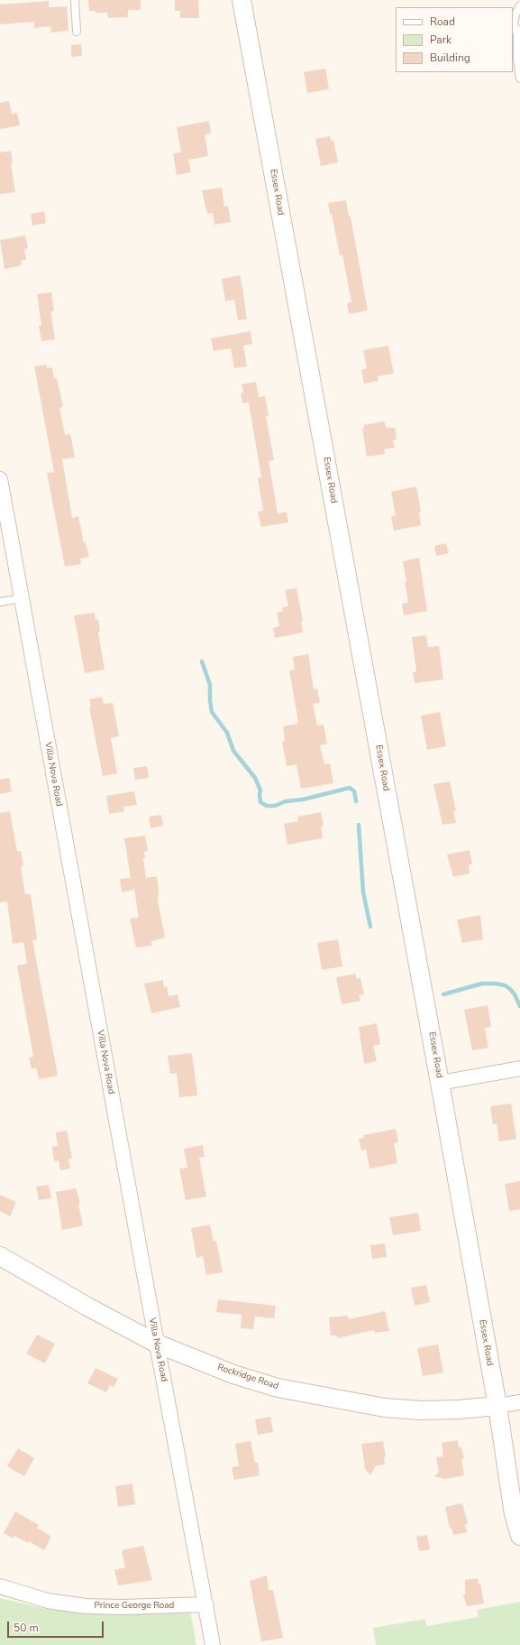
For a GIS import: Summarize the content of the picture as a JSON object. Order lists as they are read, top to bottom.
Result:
{
  "streets": {
    "street": [
      "Essex Road",
      "Villa Nova Road",
      "Rockridge Road",
      "Prince George Road"
    ]
  },
  "crossings": [
    ["Essex Road", "Rockridge Road"],
    ["Villa Nova Road", "Rockridge Road"],
    ["Villa Nova Road", "Prince George Road"]
  ],
  "legend": ["Road", "Park", "Building"],
  "scale_bar": "50 m"
}
